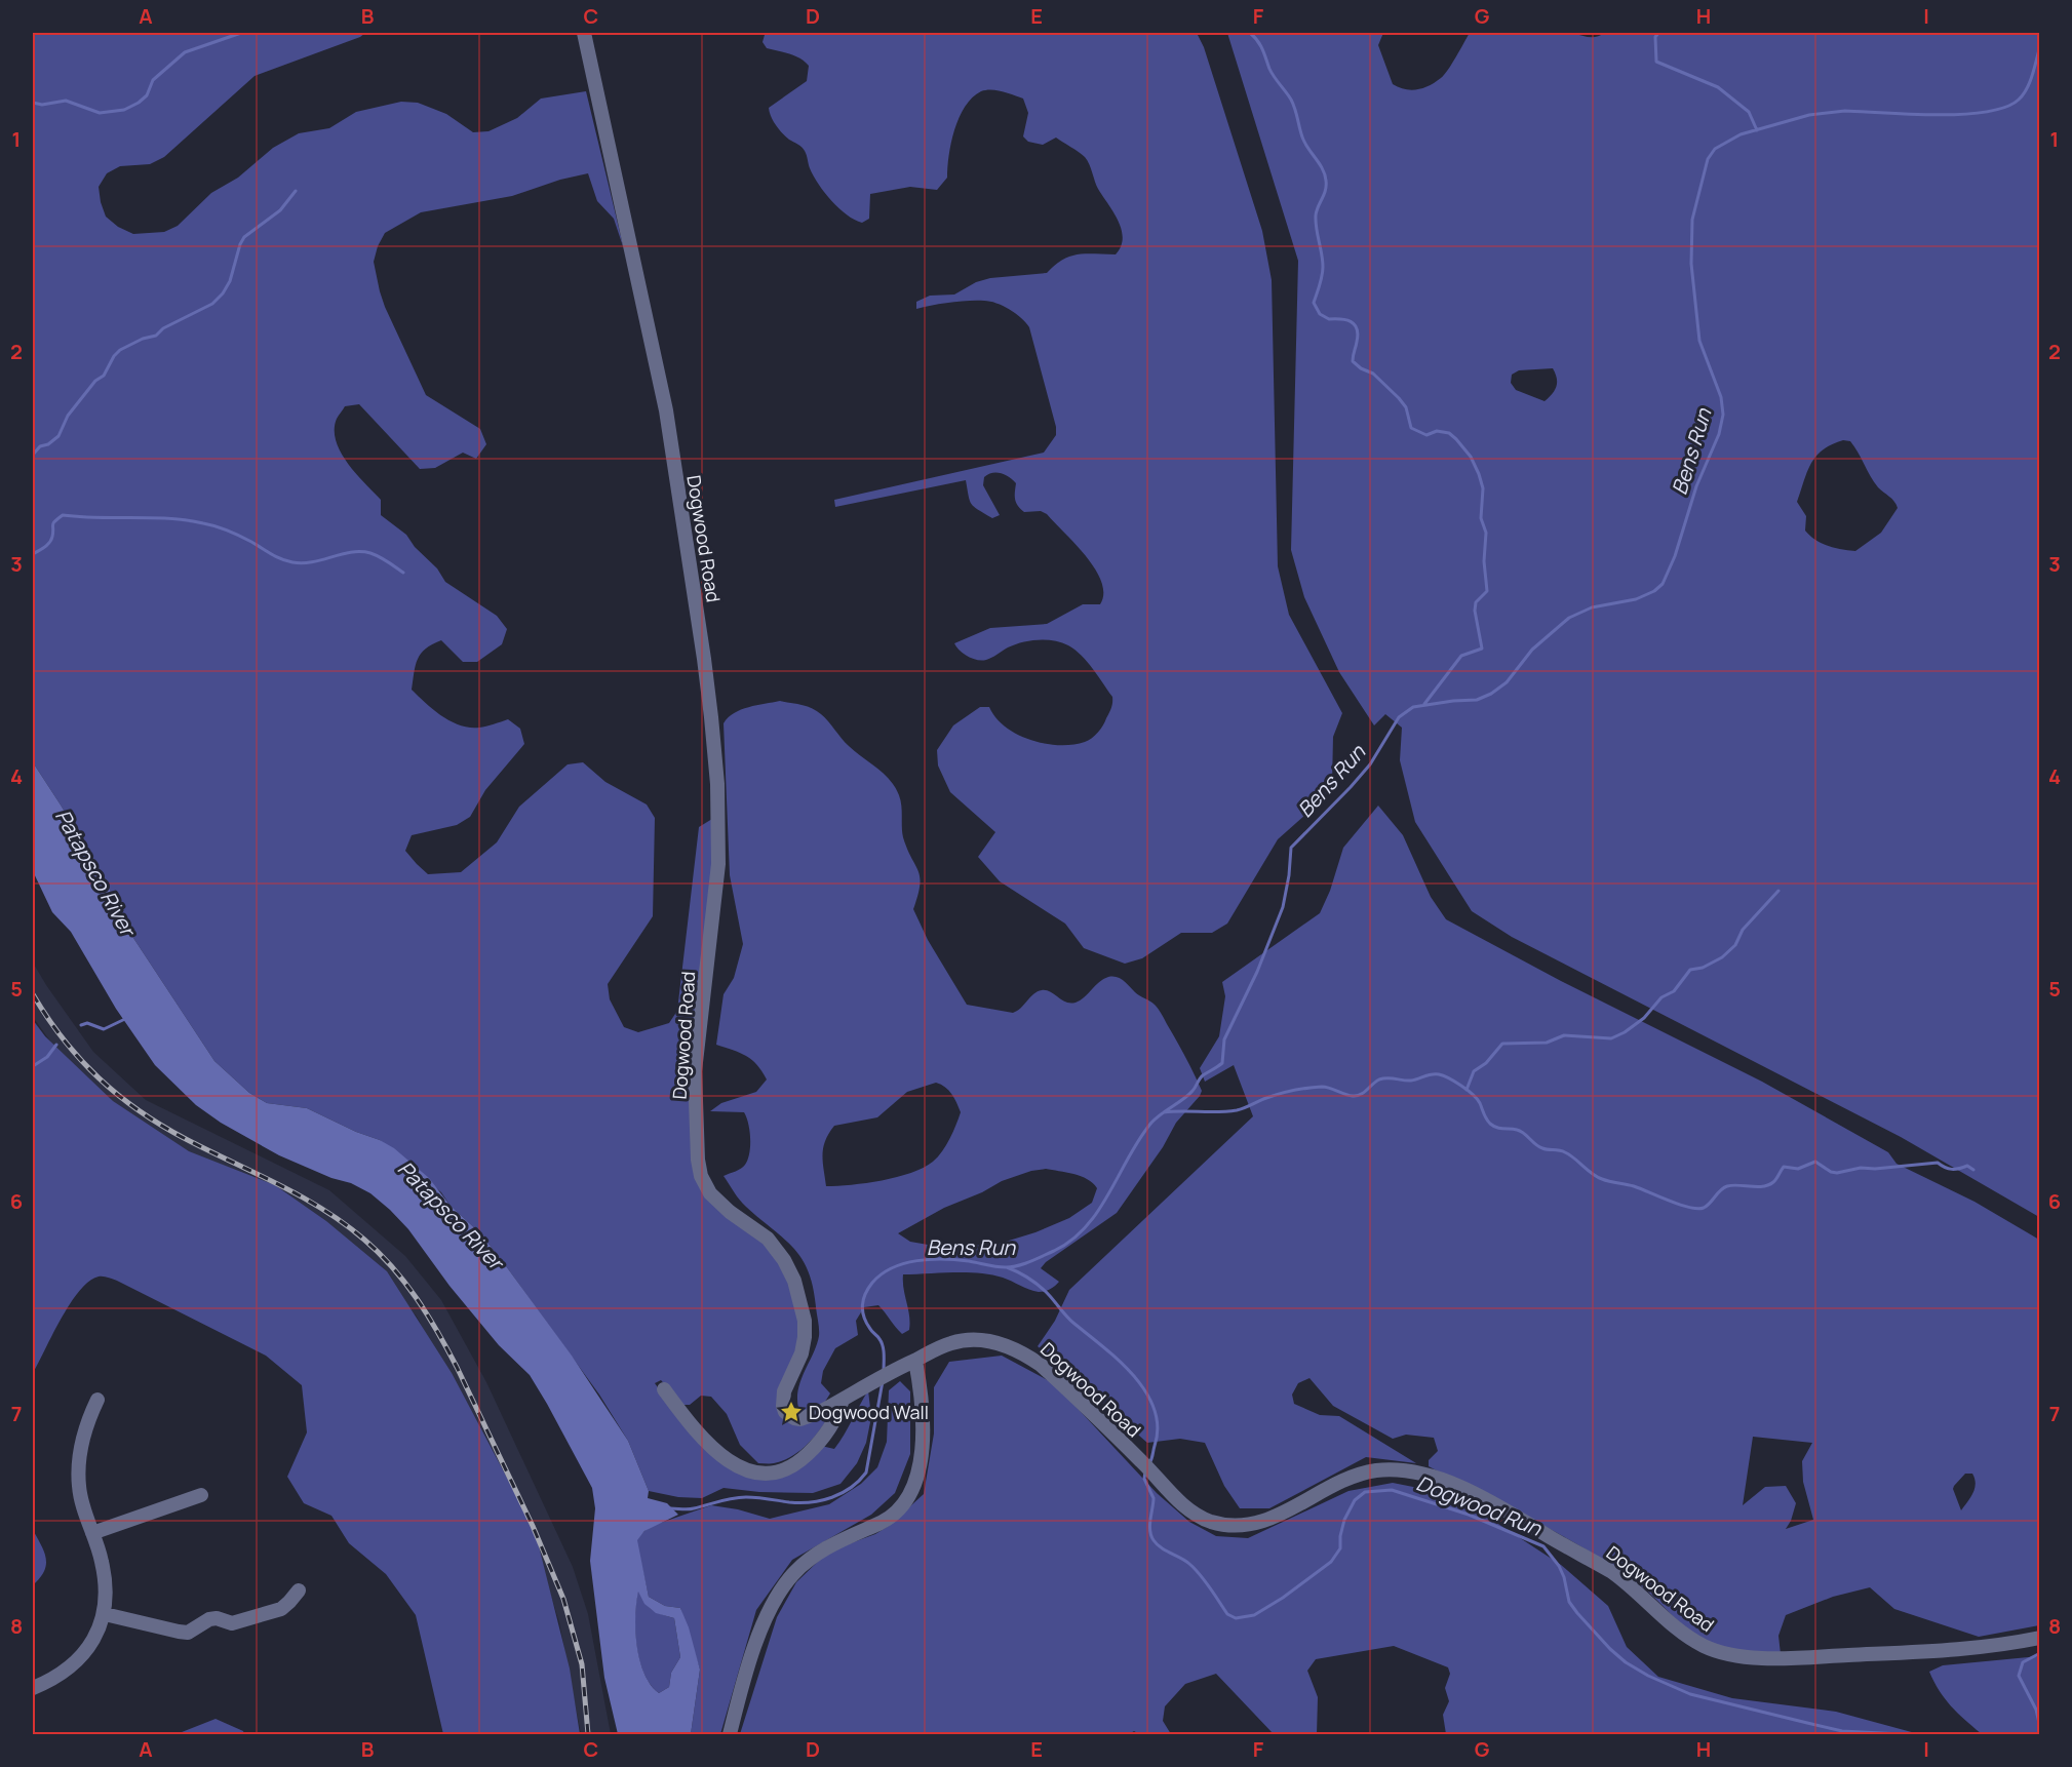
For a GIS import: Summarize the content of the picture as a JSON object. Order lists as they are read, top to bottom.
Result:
{
  "streets": {
    "street": ["Dogwood Road"]
  },
  "water": ["Bens Run", "Patapsco River", "Dogwood Run"],
  "places": {
    "place": ["Dogwood Wall"]
  },
  "grid": {
    "columns": [
      "A",
      "B",
      "C",
      "D",
      "E",
      "F",
      "G",
      "H",
      "I"
    ],
    "rows": [
      "1",
      "2",
      "3",
      "4",
      "5",
      "6",
      "7",
      "8"
    ]
  }
}
